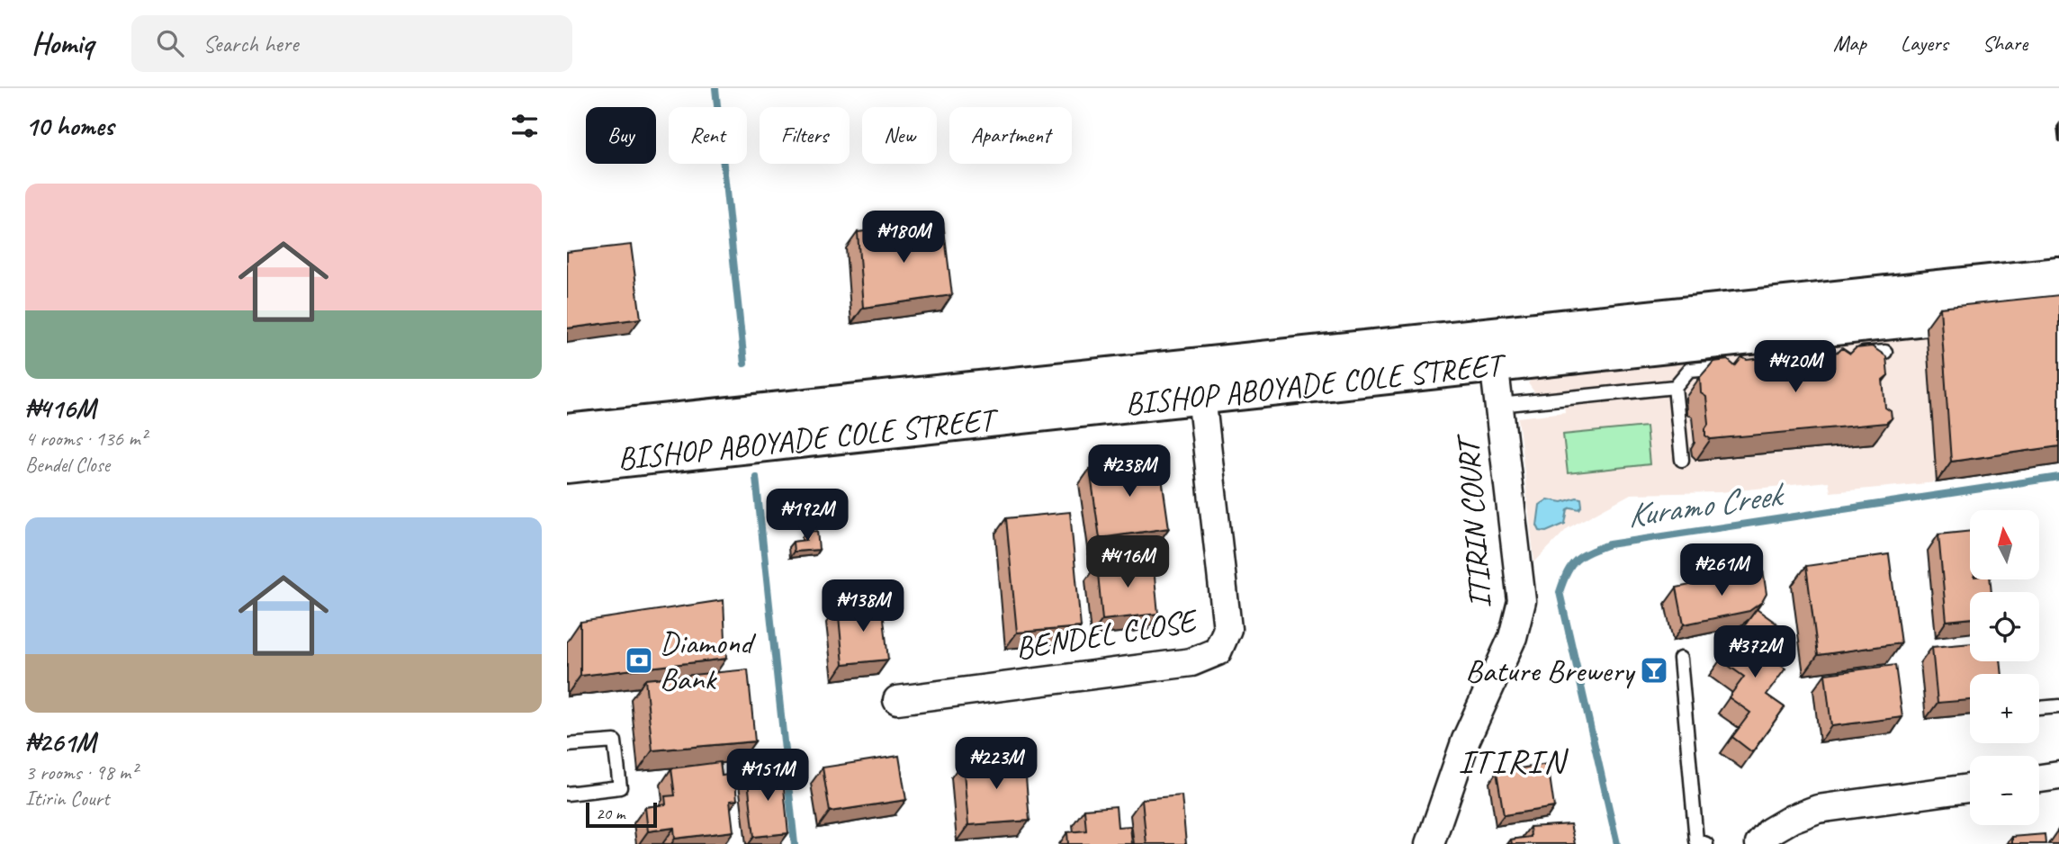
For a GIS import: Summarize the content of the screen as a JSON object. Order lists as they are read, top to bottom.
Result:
{
  "streets": {
    "street": ["BISHOP ABOYADE COLE STREET", "ITIRIN COURT", "BENDEL CLOSE"]
  },
  "crossings": [
    ["BISHOP ABOYADE COLE STREET", "ITIRIN COURT"],
    ["BISHOP ABOYADE COLE STREET", "BENDEL CLOSE"]
  ],
  "districts": ["ITIRIN"],
  "water": ["Kuramo Creek"],
  "places": {
    "bank": ["Diamond Bank"],
    "bar": ["Bature Brewery"]
  },
  "scale_bar": "20 m",
  "north": "top",
  "page": {
    "header": "Homiq",
    "search": "Search here",
    "nav": ["Map", "Layers", "Share"],
    "heading": "10 homes",
    "chip": [
      "Buy",
      "Rent",
      "Filters",
      "New",
      "Apartment"
    ],
    "list": [
      {
        "name": "₦416M",
        "note": "4 rooms · 136 m² · Bendel Close"
      },
      {
        "name": "₦261M",
        "note": "3 rooms · 98 m² · Itirin Court"
      }
    ],
    "price": [
      "₦180M",
      "₦420M",
      "₦238M",
      "₦192M",
      "₦416M",
      "₦261M",
      "₦138M",
      "₦372M",
      "₦223M",
      "₦151M"
    ],
    "map_buttons": ["+", "−"],
    "scale": "20 m"
  }
}
